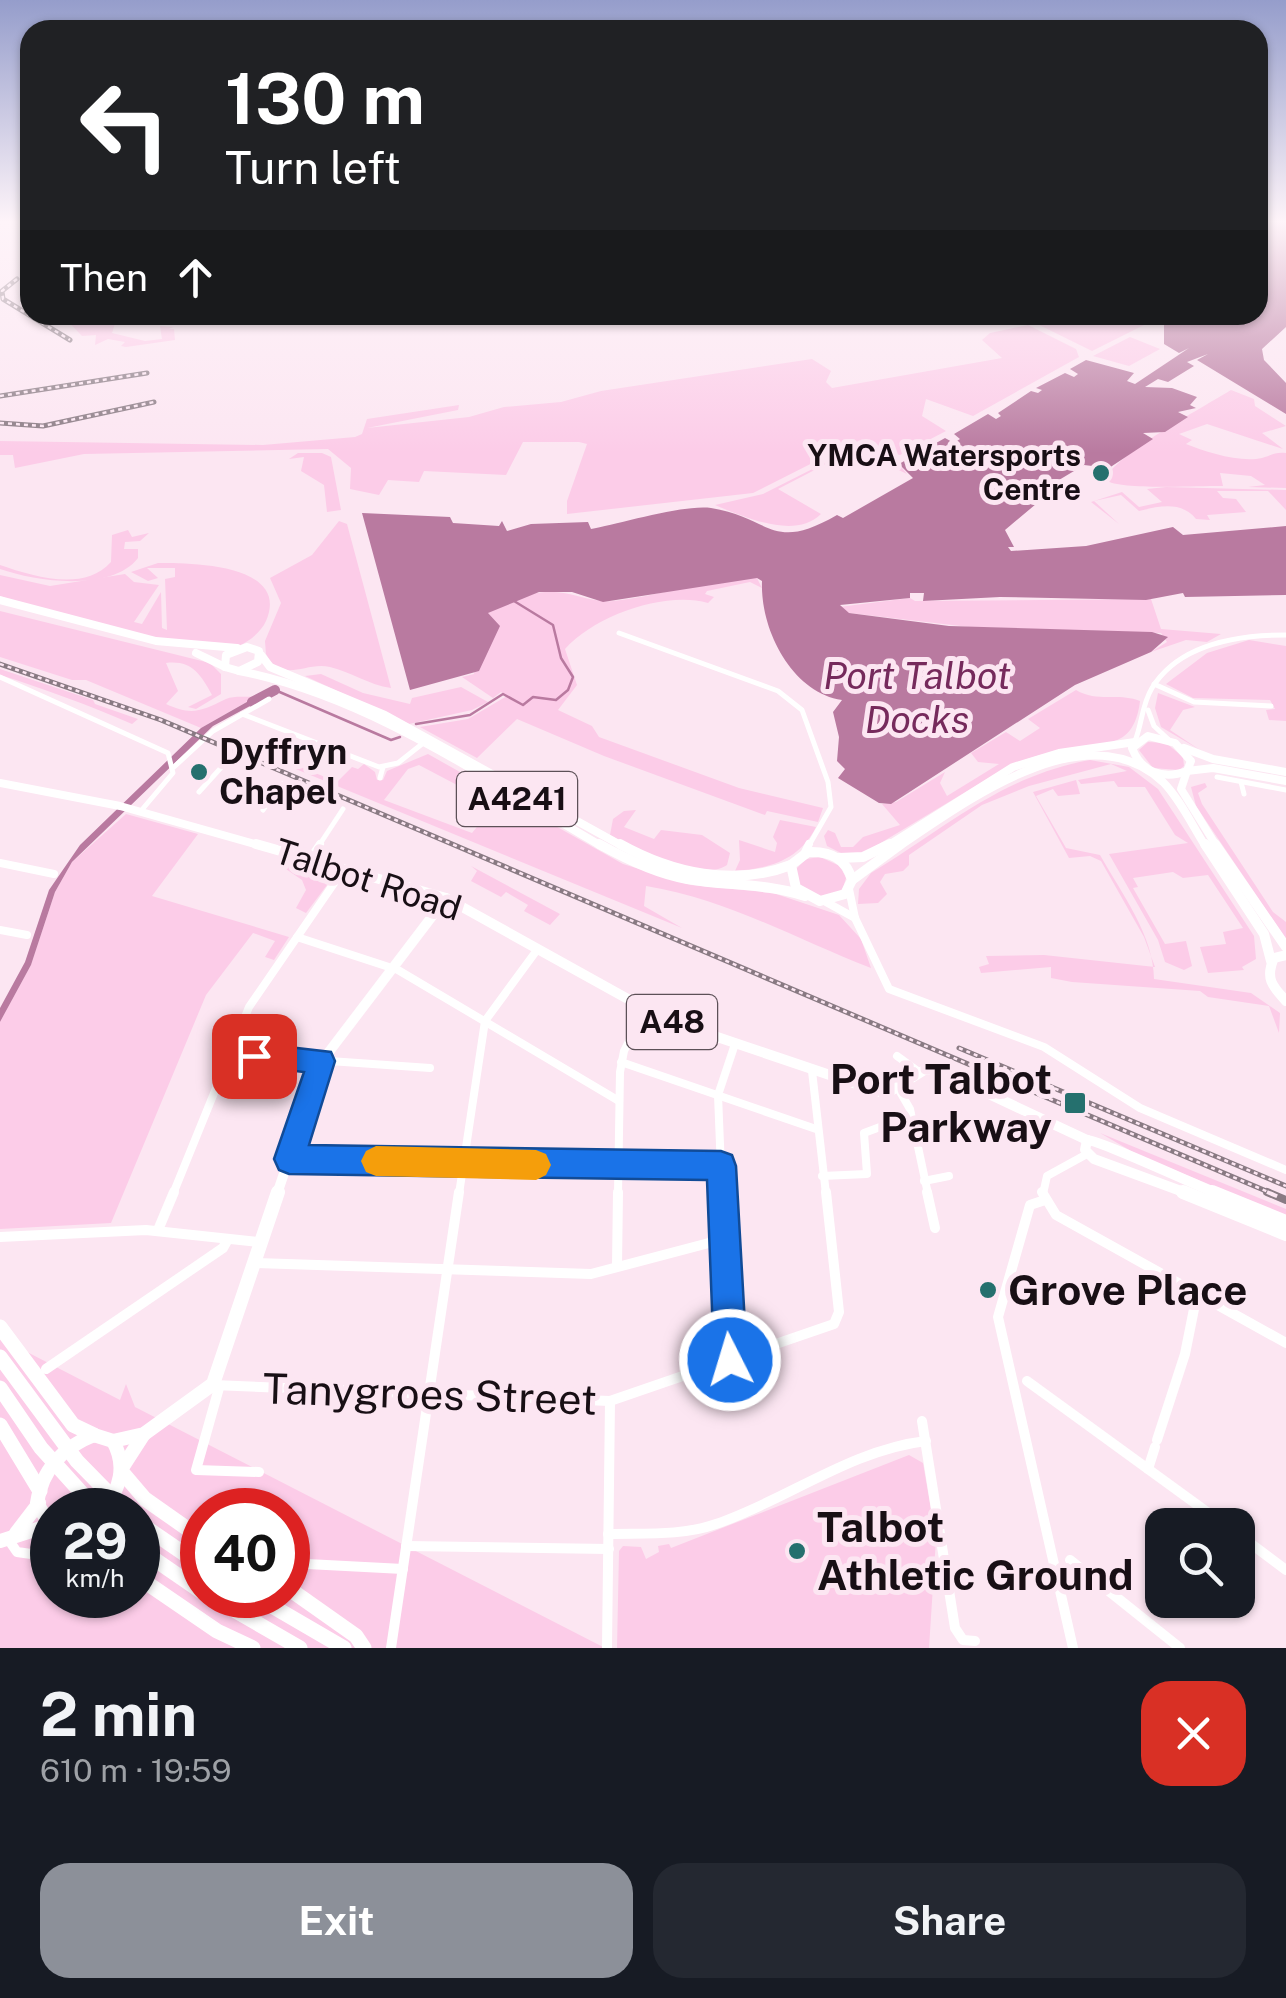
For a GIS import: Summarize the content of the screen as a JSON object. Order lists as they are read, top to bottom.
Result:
{
  "streets": {
    "main road": [
      "A4241",
      "Talbot Road",
      "A48",
      "Tanygroes Street"
    ]
  },
  "crossings": [
    ["Talbot Road", "A48"]
  ],
  "water": ["Port Talbot Docks"],
  "places": {
    "other": [
      "YMCA Watersports Centre",
      "Dyffryn Chapel",
      "Grove Place",
      "Talbot Athletic Ground"
    ],
    "transit": ["Port Talbot Parkway"]
  },
  "page": {
    "turn": ["130 m", "Turn left"],
    "then": "Then",
    "speed": "29 km/h",
    "limit": "40",
    "heading": ["2 min", "610 m · 19:59"],
    "buttons": ["Exit", "Share"]
  }
}
